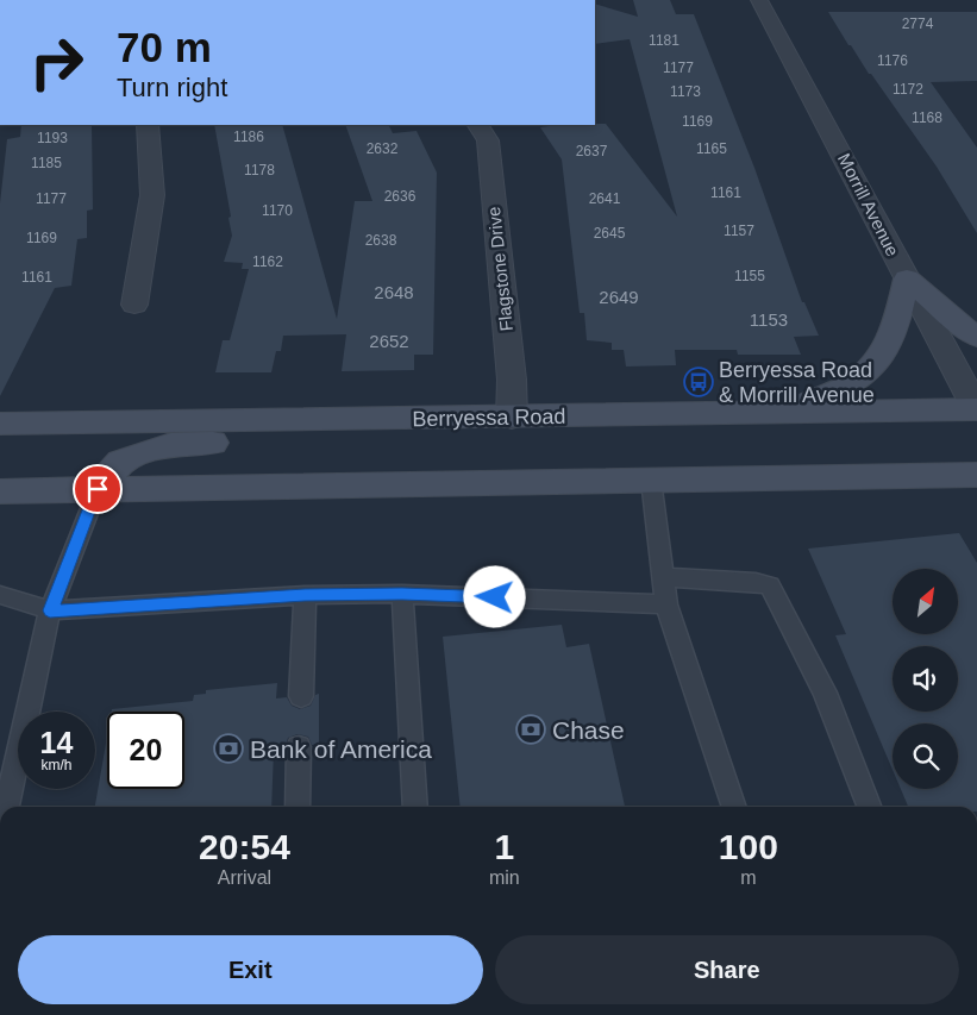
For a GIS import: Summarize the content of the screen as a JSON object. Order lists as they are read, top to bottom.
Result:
{
  "streets": {
    "main road": ["Berryessa Road"],
    "street": ["Morrill Avenue", "Flagstone Drive"]
  },
  "crossings": [
    ["Morrill Avenue", "Berryessa Road"],
    ["Flagstone Drive", "Berryessa Road"]
  ],
  "places": {
    "bus stop": ["Berryessa Road & Morrill Avenue"],
    "bank": ["Chase", "Bank of America"]
  },
  "house_numbers": [
    "2774",
    "1181",
    "1176",
    "1177",
    "1172",
    "1173",
    "1168",
    "1169",
    "1186",
    "1193",
    "2632",
    "1165",
    "2637",
    "1185",
    "1178",
    "1161",
    "2636",
    "1177",
    "2641",
    "1170",
    "1157",
    "2645",
    "1169",
    "2638",
    "1162",
    "1155",
    "1161",
    "2648",
    "2649",
    "1153",
    "2652"
  ],
  "north": "top right",
  "page": {
    "turn": ["70 m", "Turn right"],
    "speed": "14 km/h",
    "limit": "20",
    "eta": [
      "20:54",
      "Arrival",
      "1",
      "min",
      "100",
      "m"
    ],
    "buttons": ["Exit", "Share"]
  }
}
